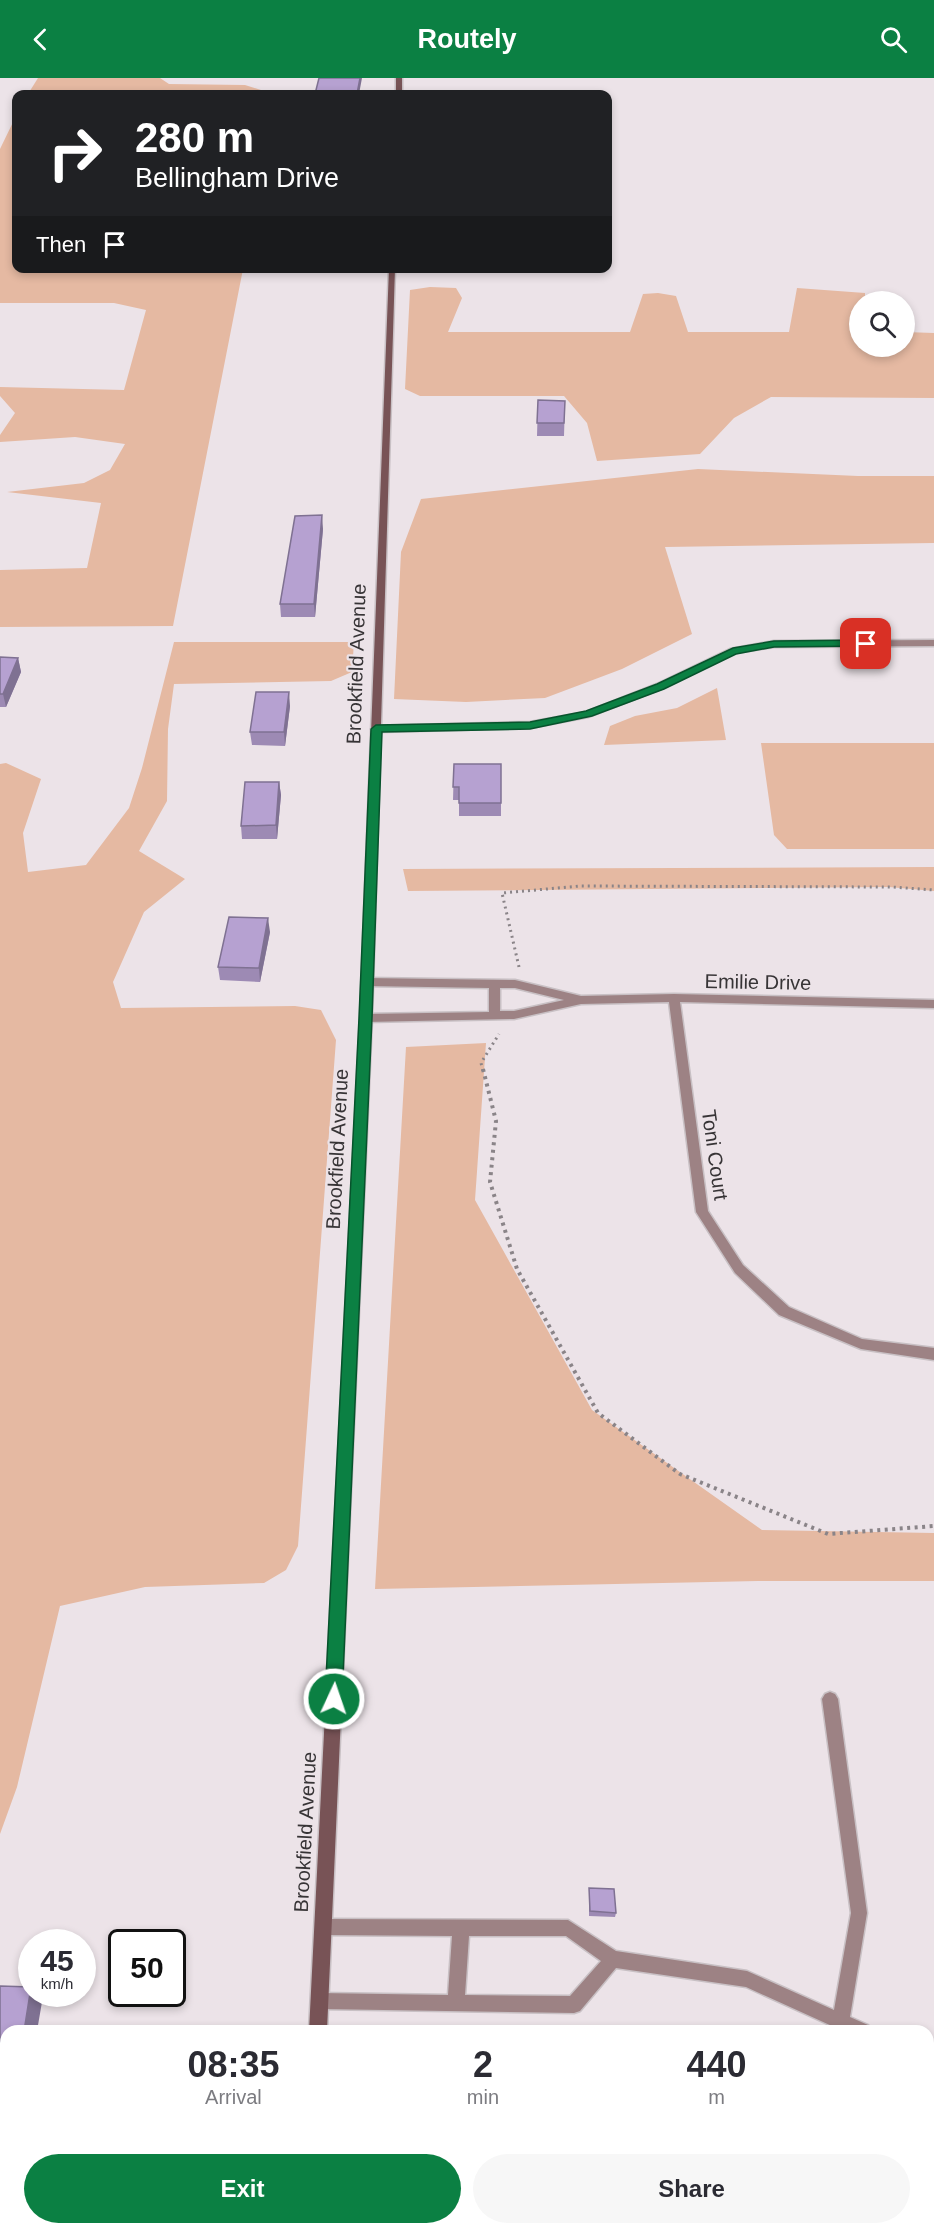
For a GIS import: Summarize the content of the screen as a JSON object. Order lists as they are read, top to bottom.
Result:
{
  "streets": {
    "main road": ["Brookfield Avenue"],
    "street": ["Emilie Drive", "Toni Court"]
  },
  "crossings": [
    ["Brookfield Avenue", "Emilie Drive"],
    ["Emilie Drive", "Toni Court"]
  ],
  "page": {
    "header": "Routely",
    "turn": ["280 m", "Bellingham Drive"],
    "then": "Then",
    "speed": "45 km/h",
    "limit": "50",
    "eta": [
      "08:35",
      "Arrival",
      "2",
      "min",
      "440",
      "m"
    ],
    "buttons": ["Exit", "Share"]
  }
}
